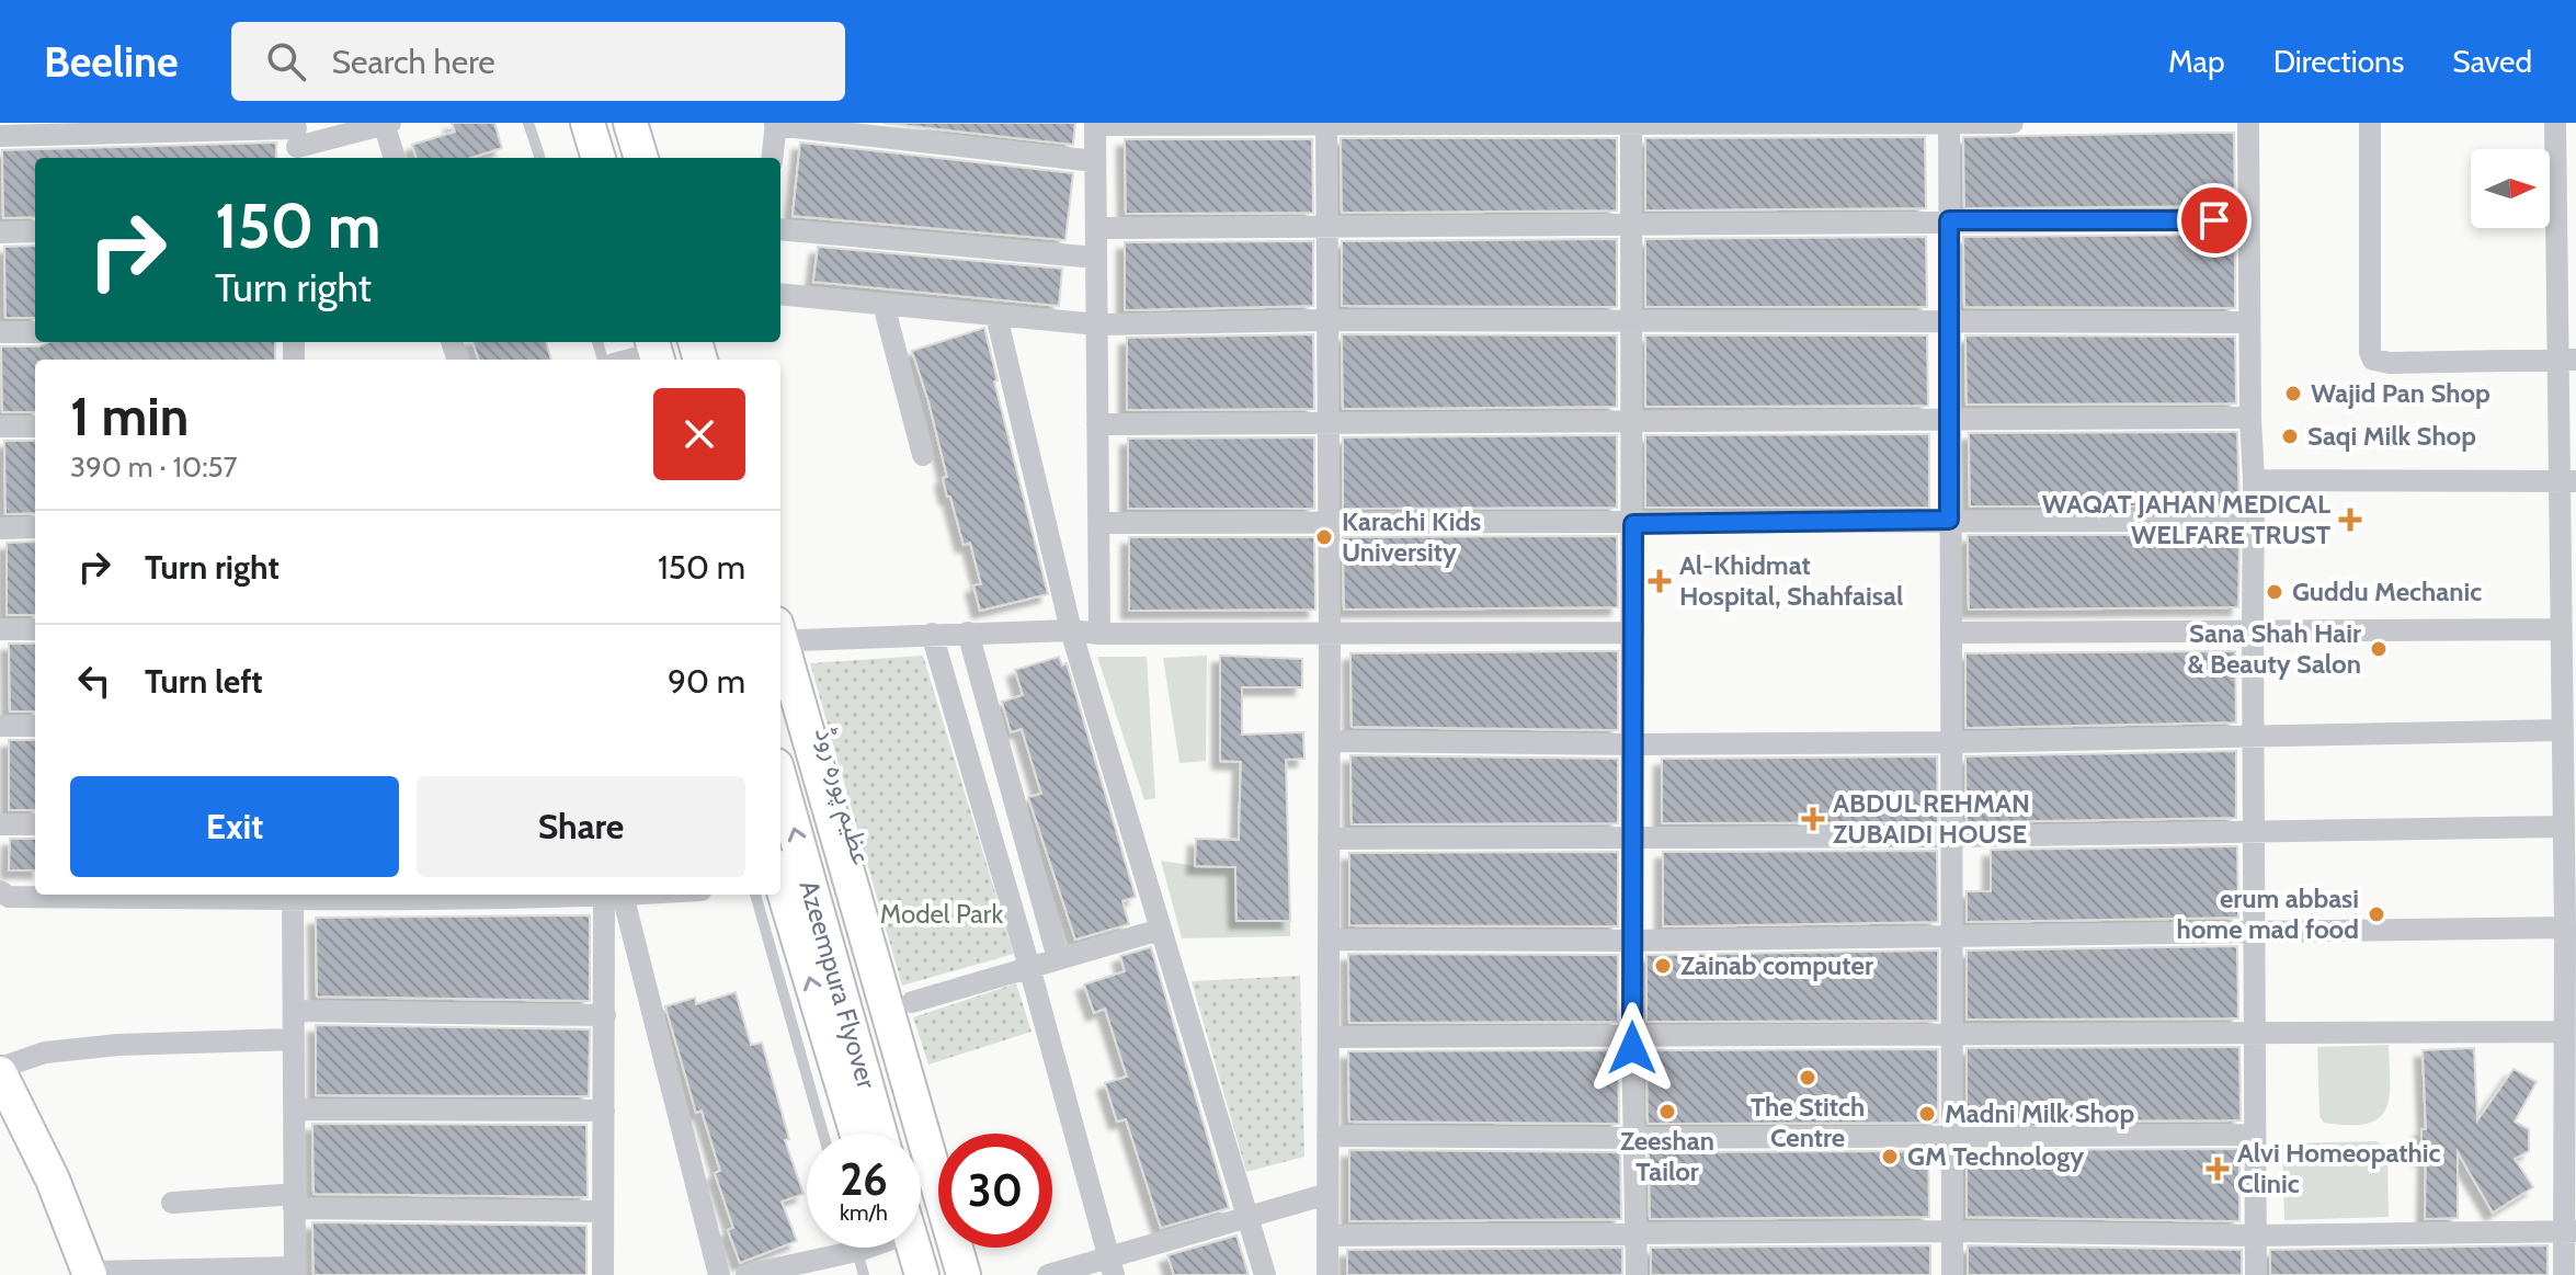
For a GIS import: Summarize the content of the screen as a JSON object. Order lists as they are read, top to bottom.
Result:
{
  "streets": {
    "main road": ["عظیم پورہ روڈ", "Azeempura Flyover"]
  },
  "crossings": [
    ["عظیم پورہ روڈ", "Azeempura Flyover"]
  ],
  "parks": ["Model Park"],
  "places": {
    "other": [
      "Wajid Pan Shop",
      "Saqi Milk Shop",
      "Karachi Kids University",
      "Guddu Mechanic",
      "Sana Shah Hair & Beauty Salon",
      "erum abbasi home mad food",
      "Zainab computer",
      "The Stitch Centre",
      "Zeeshan Tailor",
      "Madni Milk Shop",
      "GM Technology"
    ],
    "health": [
      "WAQAT JAHAN MEDICAL WELFARE TRUST",
      "Al-Khidmat Hospital, Shahfaisal",
      "ABDUL REHMAN ZUBAIDI HOUSE",
      "Alvi Homeopathic Clinic"
    ]
  },
  "north": "right",
  "page": {
    "header": "Beeline",
    "search": "Search here",
    "nav": ["Map", "Directions", "Saved"],
    "turn": ["150 m", "Turn right"],
    "heading": ["1 min", "390 m · 10:57"],
    "list": [
      {
        "name": "Turn right",
        "value": "150 m"
      },
      {
        "name": "Turn left",
        "value": "90 m"
      }
    ],
    "buttons": ["Exit", "Share"],
    "speed": "26 km/h",
    "limit": "30"
  }
}
